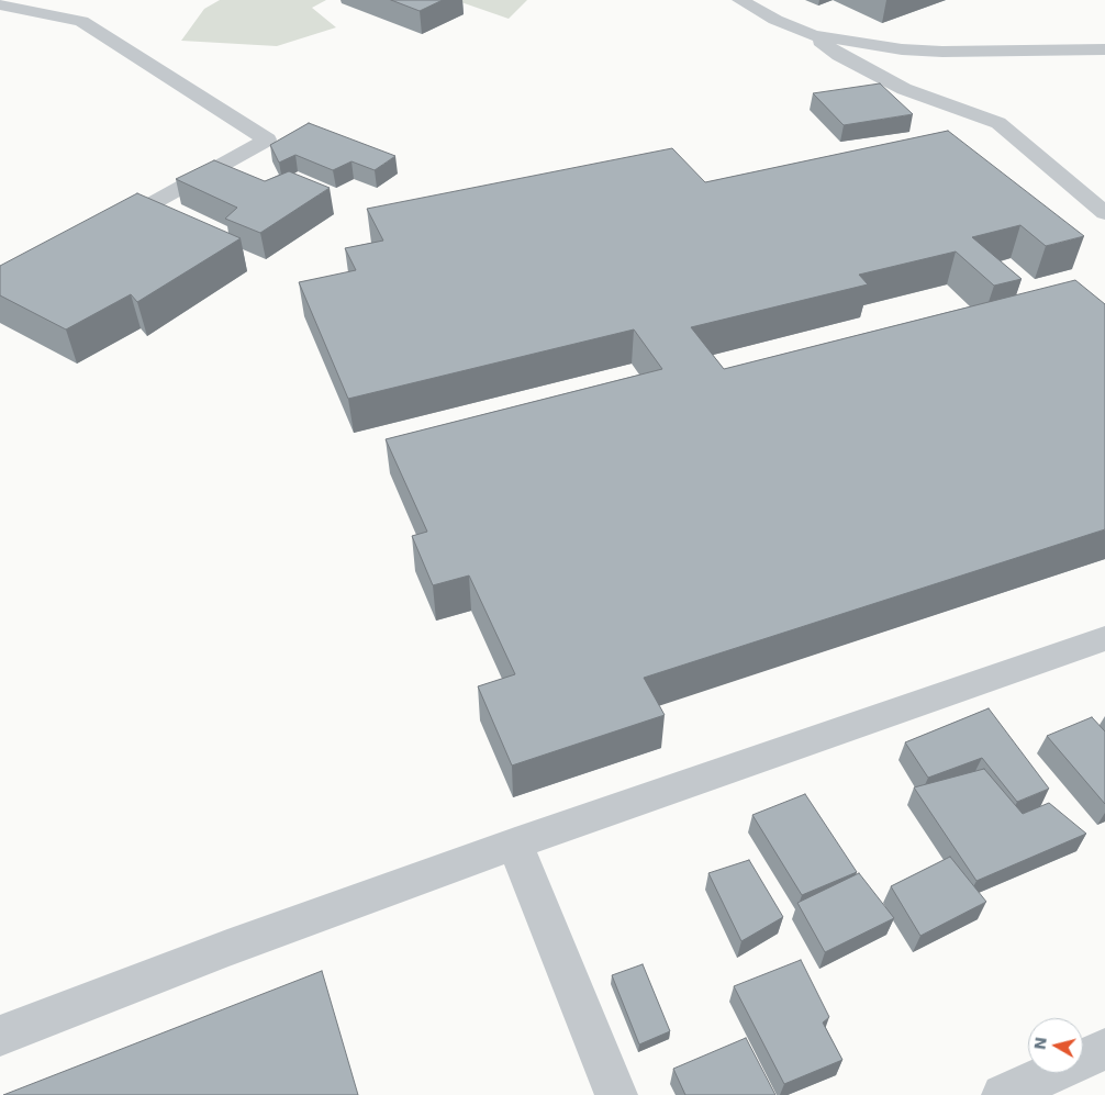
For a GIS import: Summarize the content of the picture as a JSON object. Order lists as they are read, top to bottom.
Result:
{
  "north": "left"
}
